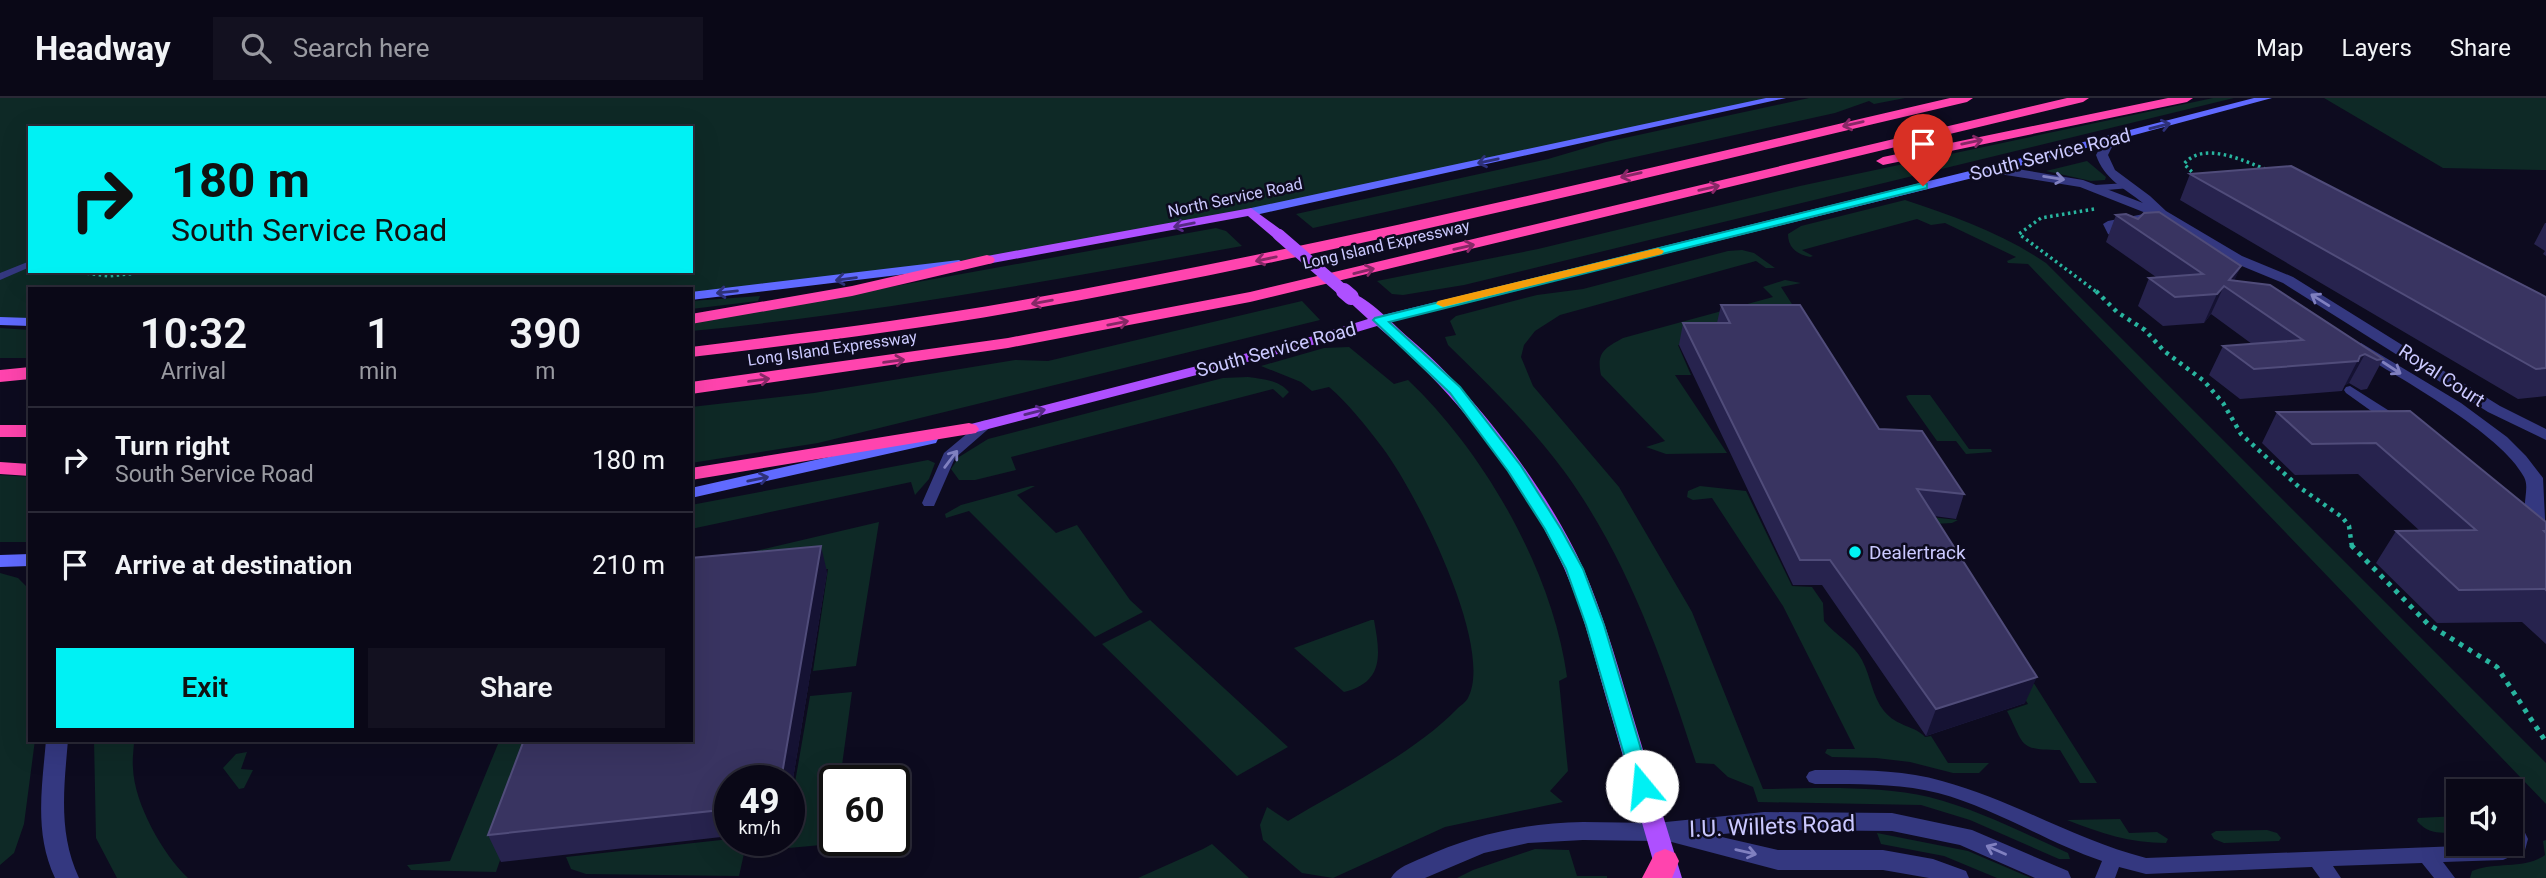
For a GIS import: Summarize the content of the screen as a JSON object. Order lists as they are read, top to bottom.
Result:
{
  "streets": {
    "highway": ["Long Island Expressway"],
    "main road": ["South Service Road", "North Service Road"],
    "street": ["Royal Court", "I.U. Willets Road"]
  },
  "one_way": ["South Service Road", "North Service Road"],
  "places": ["Dealertrack"],
  "page": {
    "header": "Headway",
    "search": "Search here",
    "nav": ["Map", "Layers", "Share"],
    "turn": ["180 m", "South Service Road"],
    "eta": [
      "10:32",
      "Arrival",
      "1",
      "min",
      "390",
      "m"
    ],
    "list": [
      {
        "name": "Turn right",
        "note": "South Service Road",
        "value": "180 m"
      },
      {
        "name": "Arrive at destination",
        "value": "210 m"
      }
    ],
    "buttons": ["Exit", "Share"],
    "speed": "49 km/h",
    "limit": "60"
  }
}
